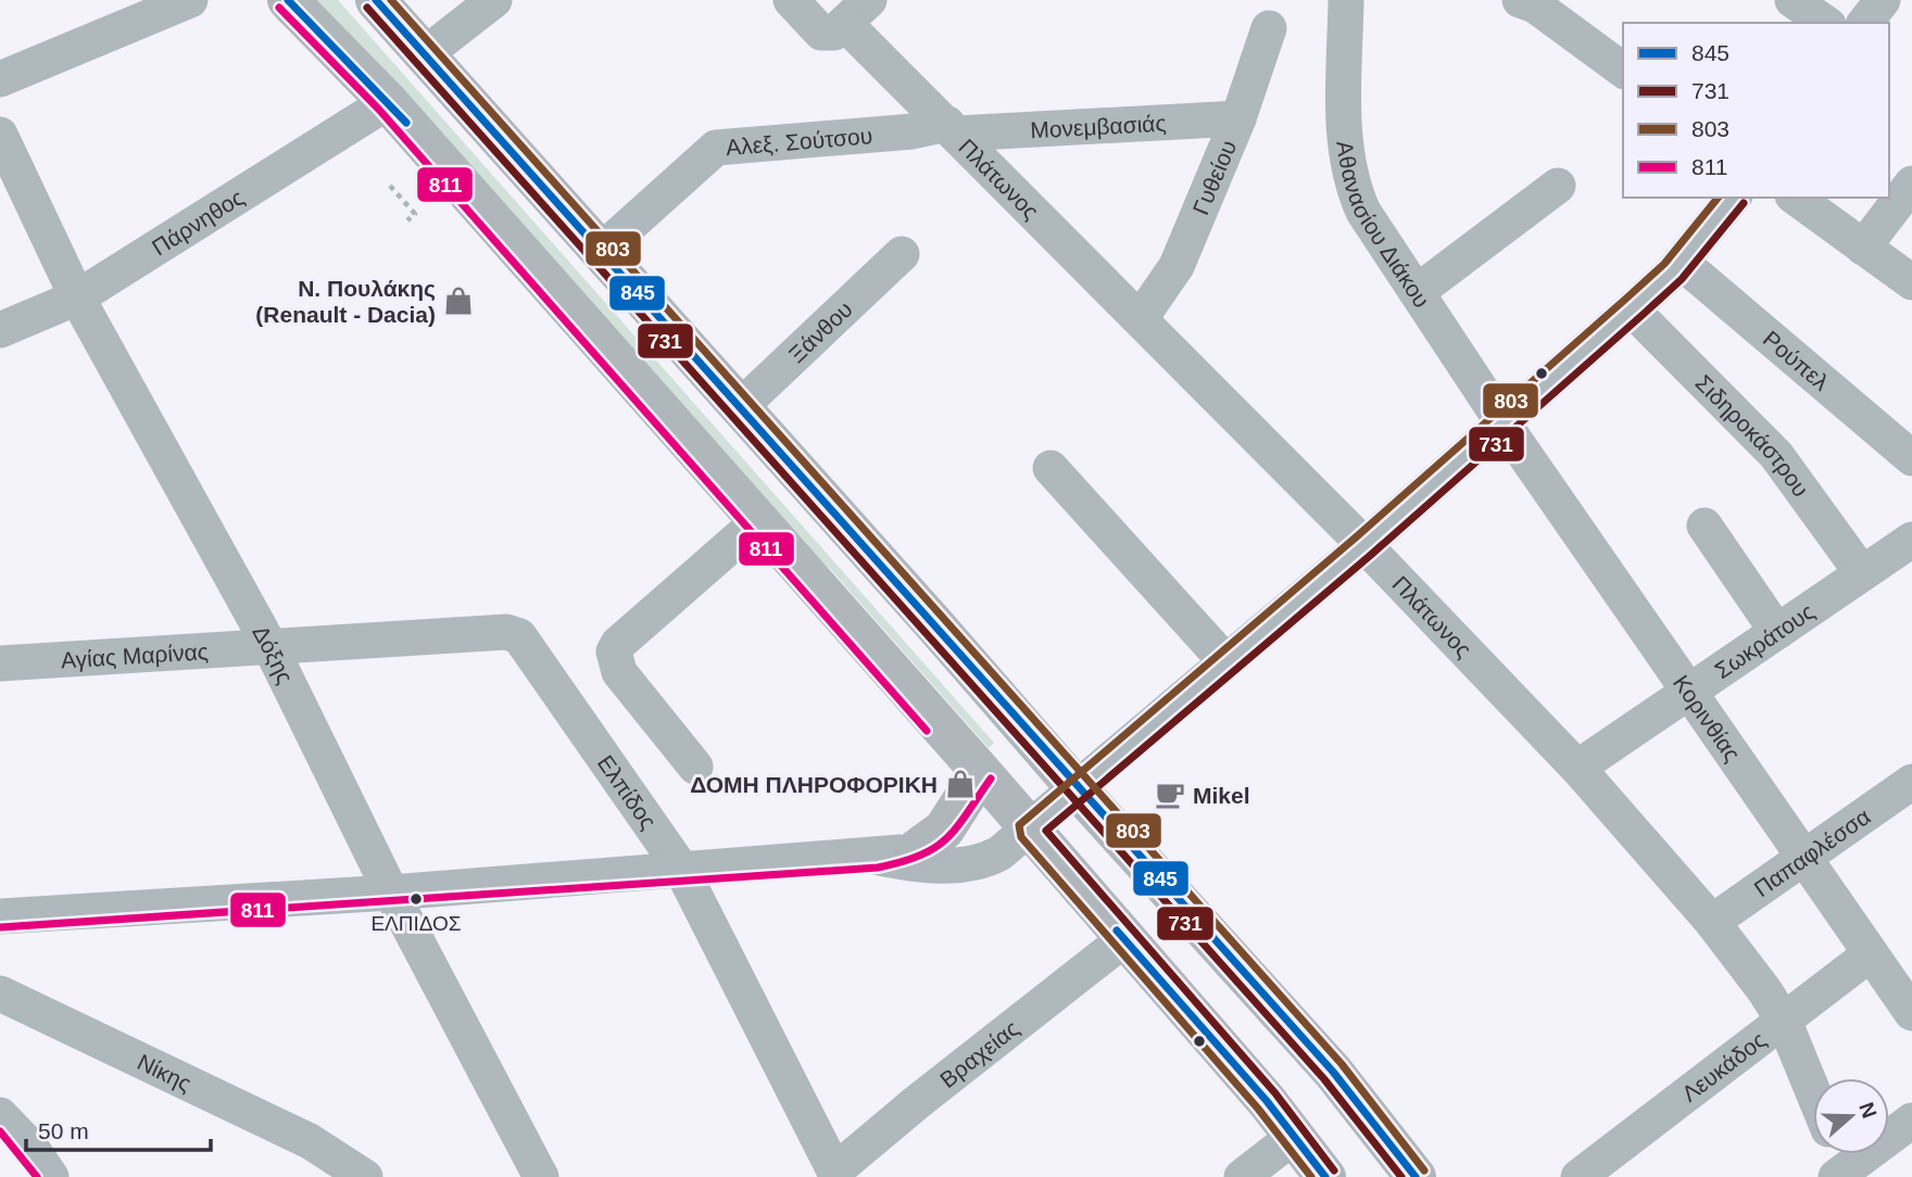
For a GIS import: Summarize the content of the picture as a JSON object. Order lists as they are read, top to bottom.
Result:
{
  "streets": {
    "street": [
      "Μονεμβασιάς",
      "Αλεξ. Σούτσου",
      "Πλάτωνος",
      "Γυθείου",
      "Αθανασίου Διάκου",
      "Πάρνηθος",
      "Ξάνθου",
      "Ρούπελ",
      "Σιδηροκάστρου",
      "Σωκράτους",
      "Δόξης",
      "Αγίας Μαρίνας",
      "Κορινθίας",
      "Ελπίδος",
      "Παπαφλέσσα",
      "Βραχείας",
      "Λευκάδος",
      "Νίκης"
    ]
  },
  "crossings": [
    ["Μονεμβασιάς", "Αλεξ. Σούτσου"],
    ["Μονεμβασιάς", "Πλάτωνος"],
    ["Μονεμβασιάς", "Γυθείου"],
    ["Αλεξ. Σούτσου", "Πλάτωνος"],
    ["Πλάτωνος", "Γυθείου"],
    ["Πλάτωνος", "Σωκράτους"],
    ["Πλάτωνος", "Παπαφλέσσα"],
    ["Πλάτωνος", "Λευκάδος"],
    ["Αθανασίου Διάκου", "Κορινθίας"],
    ["Πάρνηθος", "Δόξης"],
    ["Σιδηροκάστρου", "Σωκράτους"],
    ["Σωκράτους", "Κορινθίας"],
    ["Δόξης", "Αγίας Μαρίνας"],
    ["Δόξης", "Ελπίδος"],
    ["Αγίας Μαρίνας", "Ελπίδος"],
    ["Κορινθίας", "Παπαφλέσσα"],
    ["Κορινθίας", "Λευκάδος"],
    ["Ελπίδος", "Βραχείας"]
  ],
  "places": {
    "shop": ["Ν. Πουλάκης (Renault - Dacia)", "ΔΟΜΗ ΠΛΗΡΟΦΟΡΙΚΗ"],
    "cafe": ["Mikel"],
    "other": ["ΕΛΠΙΔΟΣ"]
  },
  "lines": [
    "transit line 845",
    "transit line 803",
    "transit line 731",
    "transit line 811"
  ],
  "legend": [
    "845",
    "731",
    "803",
    "811"
  ],
  "scale_bar": "50 m",
  "north": "right"
}
